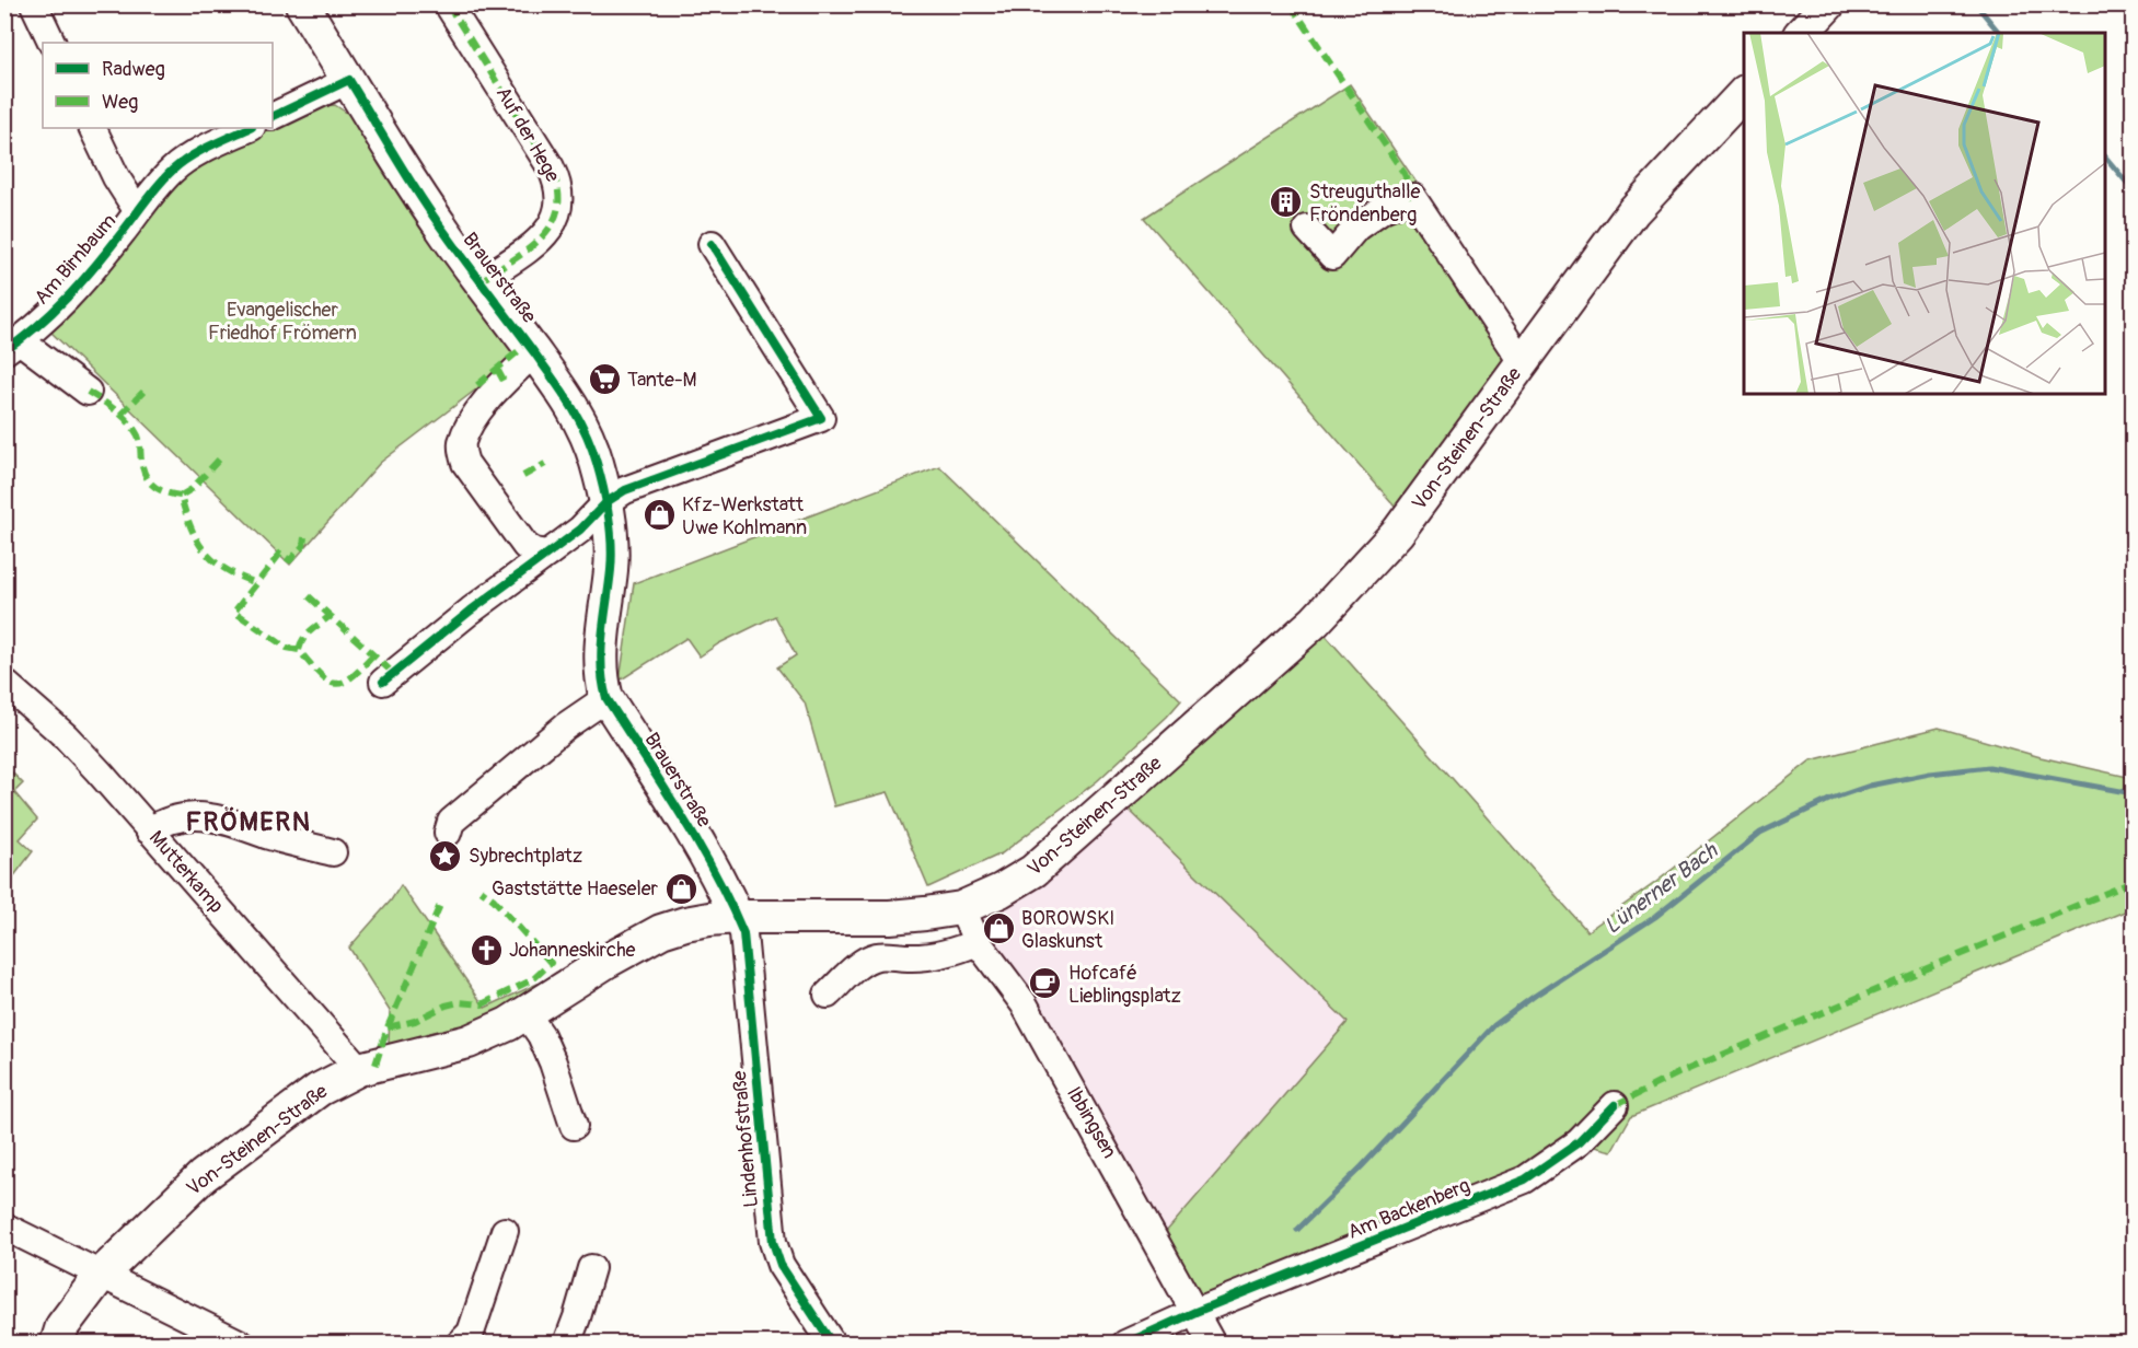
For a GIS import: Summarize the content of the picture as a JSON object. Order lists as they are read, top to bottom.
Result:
{
  "streets": {
    "main road": ["Brauerstraße", "Von-Steinen-Straße"],
    "street": [
      "Auf der Hege",
      "Am Birnbaum",
      "Mutterkamp",
      "Ibbingsen",
      "Lindenhofstraße",
      "Am Backenberg"
    ]
  },
  "crossings": [
    ["Auf der Hege", "Brauerstraße"],
    ["Brauerstraße", "Von-Steinen-Straße"],
    ["Brauerstraße", "Lindenhofstraße"],
    ["Von-Steinen-Straße", "Mutterkamp"],
    ["Von-Steinen-Straße", "Ibbingsen"],
    ["Von-Steinen-Straße", "Lindenhofstraße"],
    ["Ibbingsen", "Am Backenberg"]
  ],
  "districts": ["FRÖMERN"],
  "water": ["Lünerner Bach"],
  "parks": ["Evangelischer Friedhof Frömern"],
  "places": {
    "building": ["Streuguthalle Fröndenberg"],
    "supermarket": ["Tante-M"],
    "shop": ["Kfz-Werkstatt Uwe Kohlmann", "Gaststätte Haeseler", "BOROWSKI Glaskunst"],
    "place": ["Sybrechtplatz"],
    "church": ["Johanneskirche"],
    "cafe": ["Hofcafé Lieblingsplatz"]
  },
  "legend": ["Radweg", "Weg"]
}
